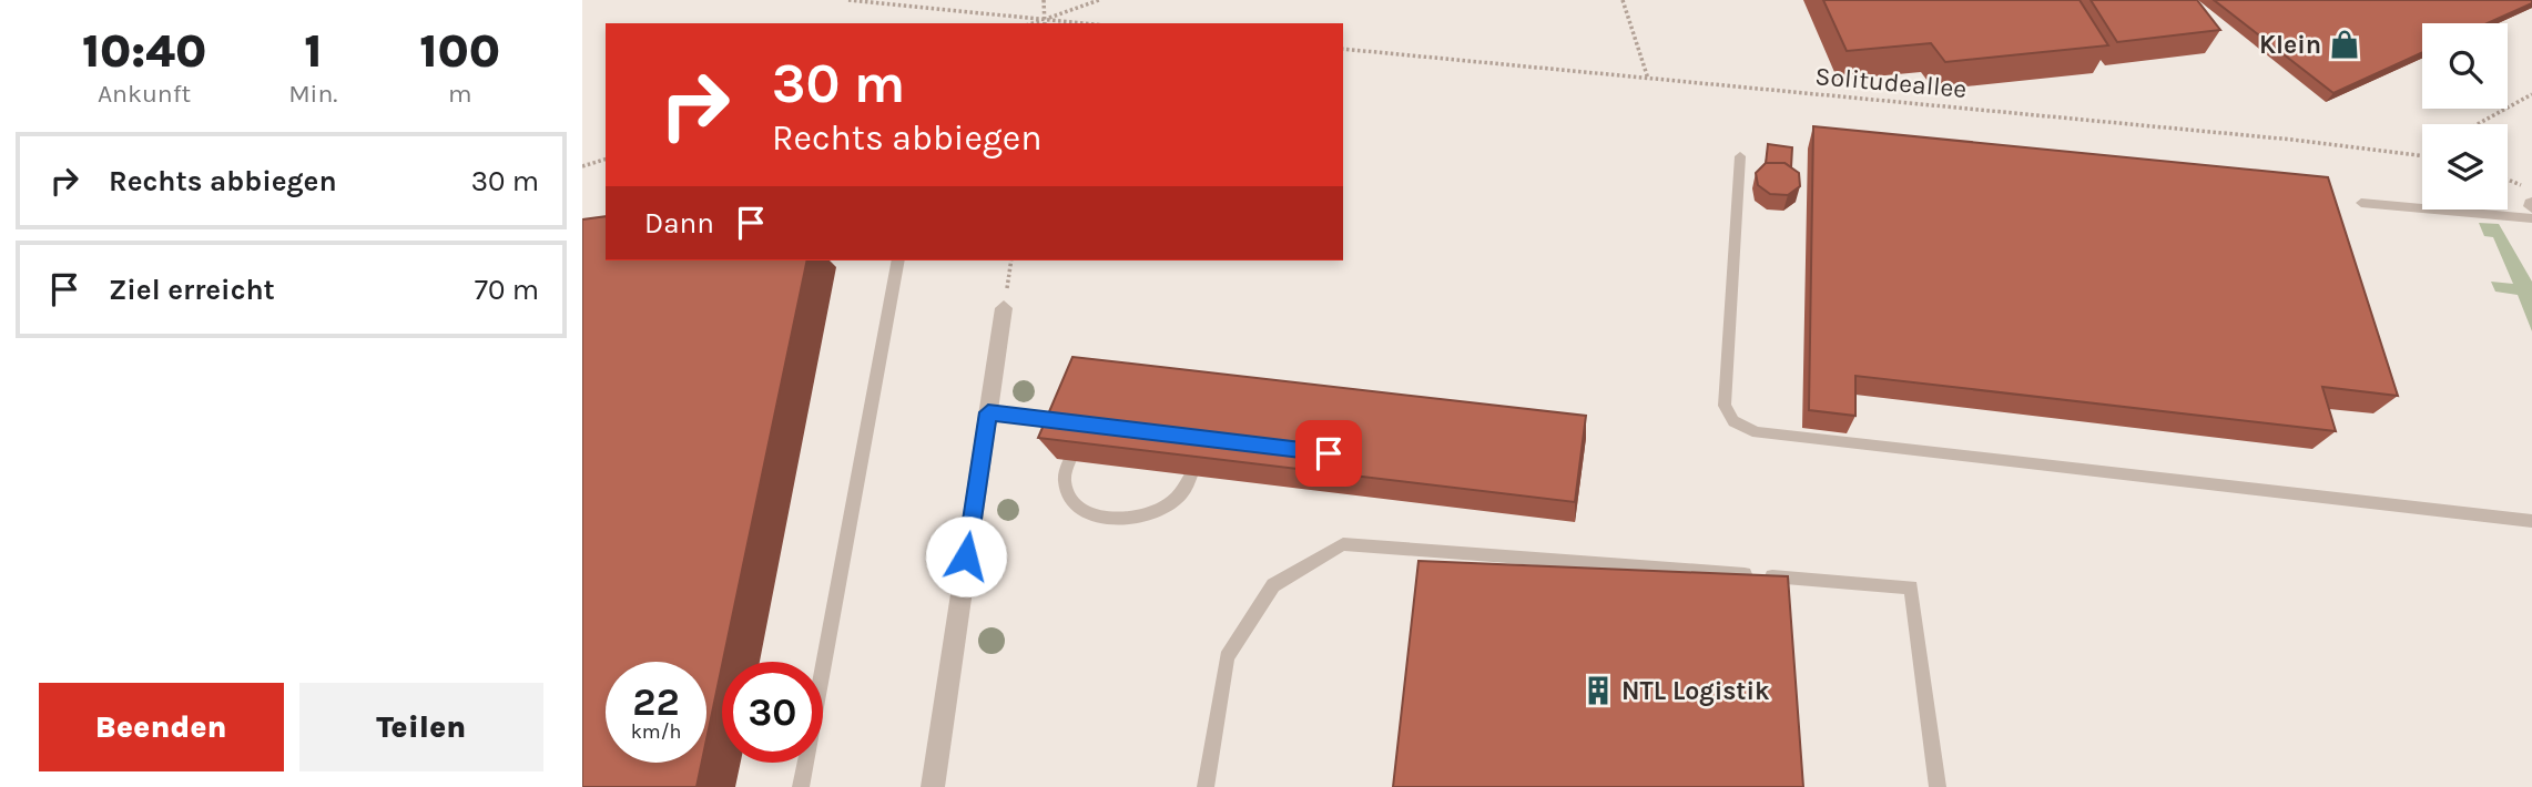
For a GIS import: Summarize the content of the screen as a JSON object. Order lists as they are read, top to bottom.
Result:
{
  "streets": {
    "path": ["Solitudeallee"]
  },
  "places": {
    "shop": ["Klein"],
    "building": ["NTL Logistik"]
  },
  "page": {
    "eta": [
      "10:40",
      "Ankunft",
      "1",
      "Min.",
      "100",
      "m"
    ],
    "turn": ["30 m", "Rechts abbiegen"],
    "list": [
      {
        "name": "Rechts abbiegen",
        "value": "30 m"
      },
      {
        "name": "Ziel erreicht",
        "value": "70 m"
      }
    ],
    "then": "Dann",
    "speed": "22 km/h",
    "limit": "30",
    "buttons": ["Beenden", "Teilen"]
  }
}
